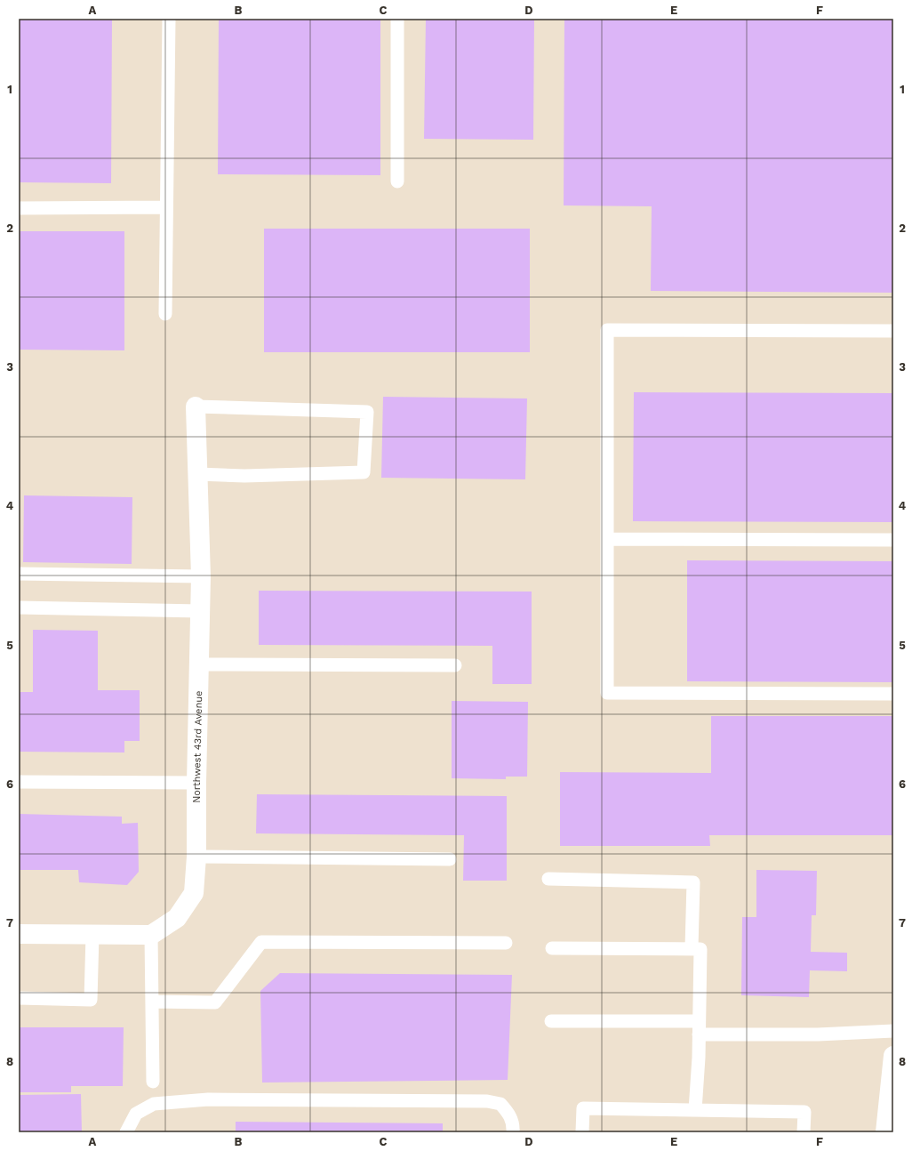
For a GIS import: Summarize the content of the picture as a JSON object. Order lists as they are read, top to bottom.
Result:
{
  "streets": {
    "street": ["Northwest 43rd Avenue"]
  },
  "grid": {
    "columns": [
      "A",
      "B",
      "C",
      "D",
      "E",
      "F"
    ],
    "rows": [
      "1",
      "2",
      "3",
      "4",
      "5",
      "6",
      "7",
      "8"
    ]
  }
}
